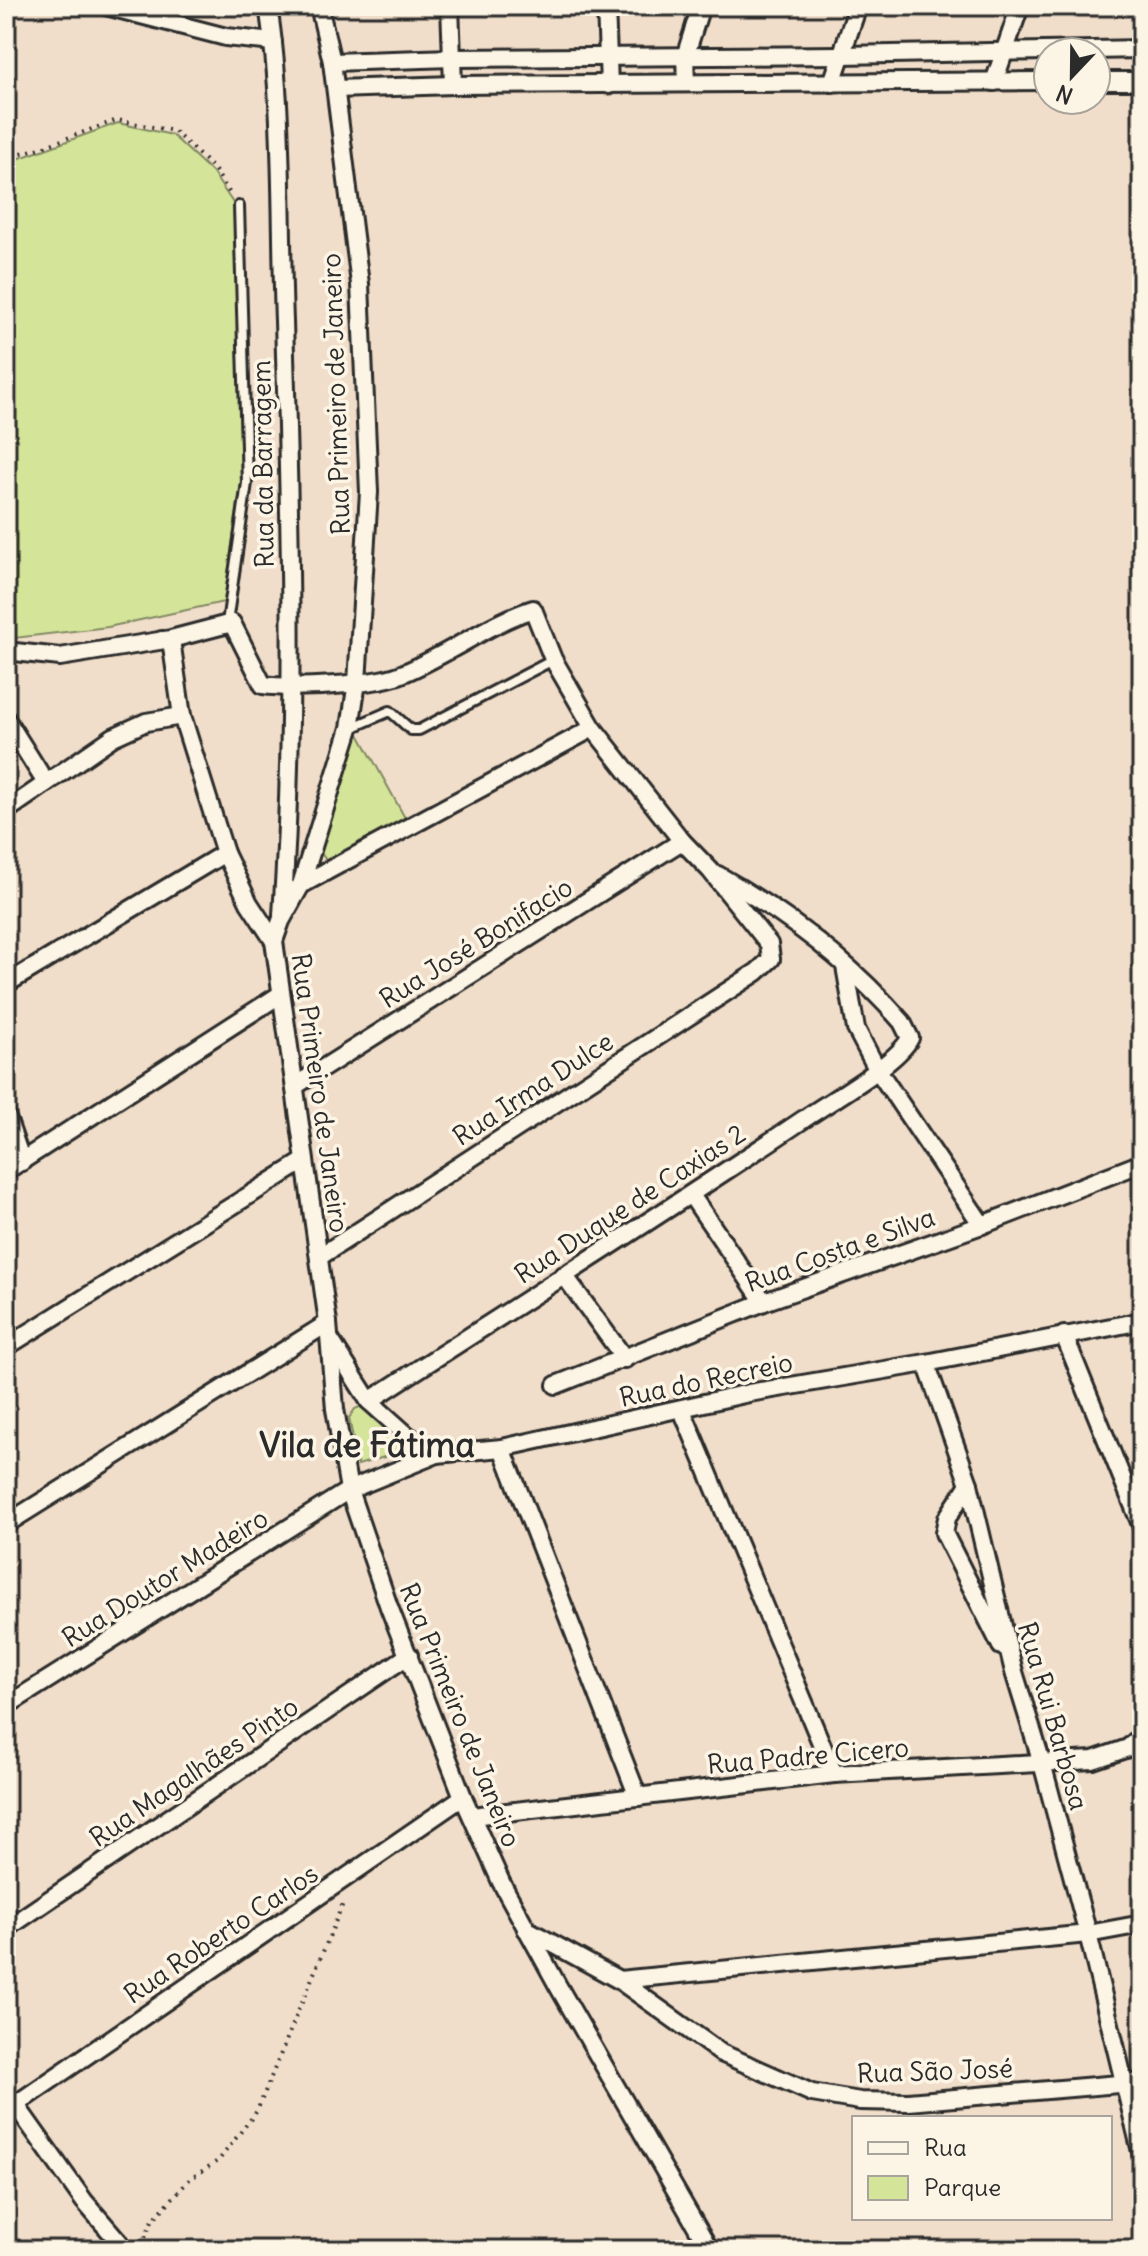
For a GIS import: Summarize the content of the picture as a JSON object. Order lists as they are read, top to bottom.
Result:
{
  "streets": {
    "street": [
      "Rua Primeiro de Janeiro",
      "Rua da Barragem",
      "Rua José Bonifacio",
      "Rua Irma Dulce",
      "Rua Duque de Caxias 2",
      "Rua Costa e Silva",
      "Rua do Recreio",
      "Rua Doutor Madeiro",
      "Rua Rui Barbosa",
      "Rua Padre Cicero",
      "Rua Magalhães Pinto",
      "Rua Roberto Carlos",
      "Rua São José"
    ]
  },
  "crossings": [
    ["Rua Primeiro de Janeiro", "Rua da Barragem"],
    ["Rua Primeiro de Janeiro", "Rua José Bonifacio"],
    ["Rua Primeiro de Janeiro", "Rua Irma Dulce"],
    ["Rua Primeiro de Janeiro", "Rua Doutor Madeiro"],
    ["Rua Primeiro de Janeiro", "Rua Padre Cicero"],
    ["Rua Primeiro de Janeiro", "Rua Magalhães Pinto"],
    ["Rua Primeiro de Janeiro", "Rua Roberto Carlos"],
    ["Rua Primeiro de Janeiro", "Rua São José"],
    ["Rua do Recreio", "Rua Doutor Madeiro"],
    ["Rua do Recreio", "Rua Rui Barbosa"],
    ["Rua Rui Barbosa", "Rua Padre Cicero"],
    ["Rua Rui Barbosa", "Rua São José"]
  ],
  "districts": ["Vila de Fátima"],
  "legend": ["Rua", "Parque"],
  "north": "bottom"
}
